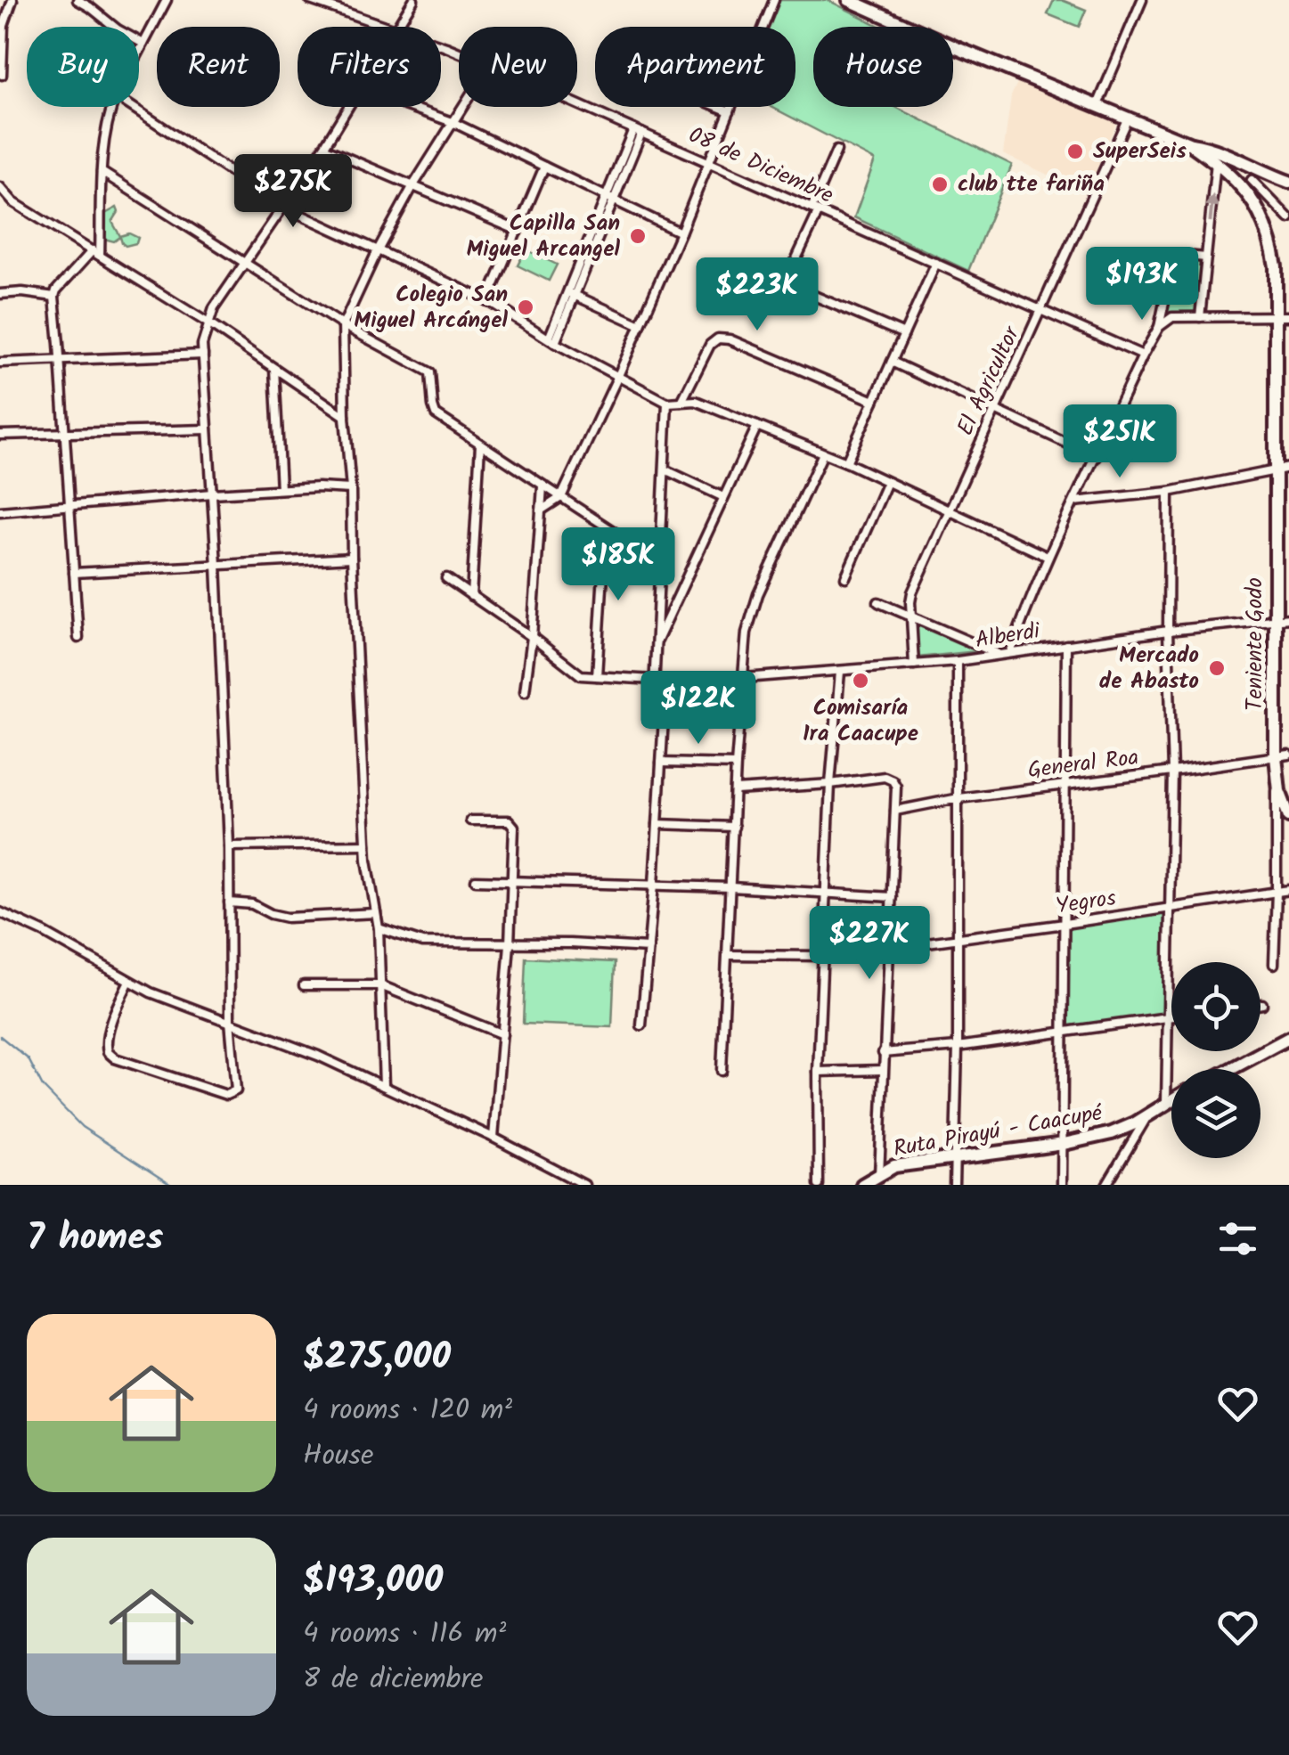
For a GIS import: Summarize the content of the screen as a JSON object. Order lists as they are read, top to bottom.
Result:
{
  "streets": {
    "main road": ["Teniente Godo", "Ruta Pirayú - Caacupé"],
    "street": [
      "08 de Diciembre",
      "El Agricultor",
      "Alberdi",
      "General Roa",
      "Yegros"
    ]
  },
  "crossings": [
    ["08 de Diciembre", "El Agricultor"],
    ["El Agricultor", "Alberdi"],
    ["Alberdi", "Teniente Godo"],
    ["Teniente Godo", "General Roa"]
  ],
  "places": [
    "SuperSeis",
    "club tte fariña",
    "Capilla San Miguel Arcangel",
    "Colegio San Miguel Arcángel",
    "Mercado de Abasto",
    "Comisaría 1ra Caacupe"
  ],
  "page": {
    "chip": [
      "Buy",
      "Rent",
      "Filters",
      "New",
      "Apartment",
      "House"
    ],
    "price": [
      "$275K",
      "$193K",
      "$223K",
      "$251K",
      "$185K",
      "$122K",
      "$227K"
    ],
    "heading": "7 homes",
    "list": [
      {
        "name": "$275,000",
        "note": "4 rooms · 120 m² · House"
      },
      {
        "name": "$193,000",
        "note": "4 rooms · 116 m² · 8 de diciembre"
      }
    ]
  }
}
